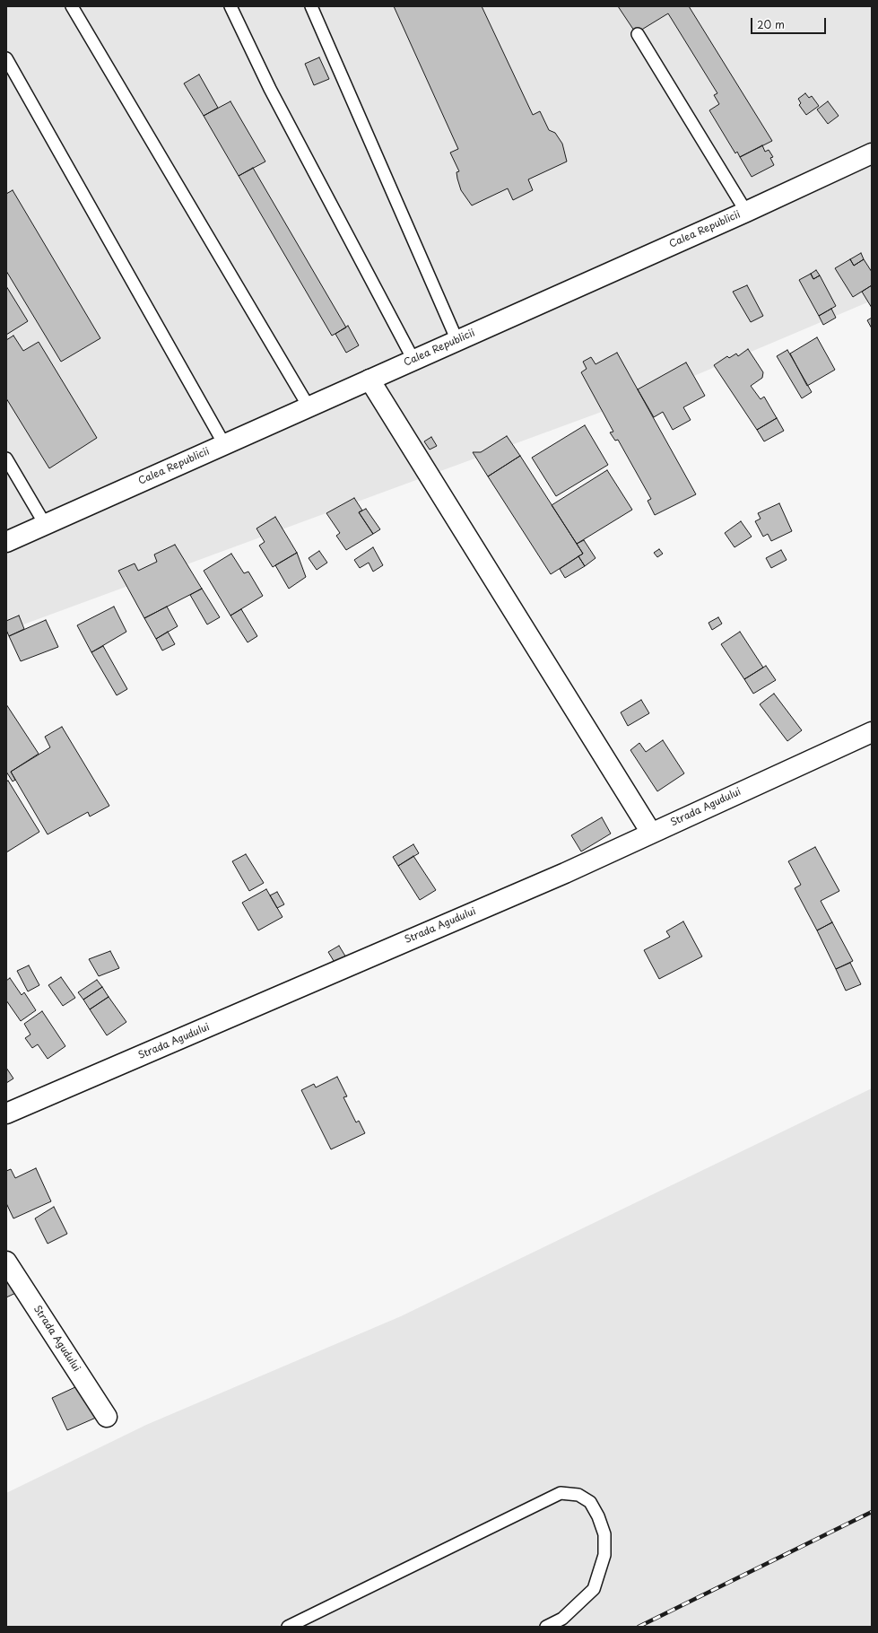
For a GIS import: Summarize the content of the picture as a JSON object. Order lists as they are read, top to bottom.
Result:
{
  "streets": {
    "street": ["Calea Republicii", "Strada Agudului"]
  },
  "scale_bar": "20 m"
}
